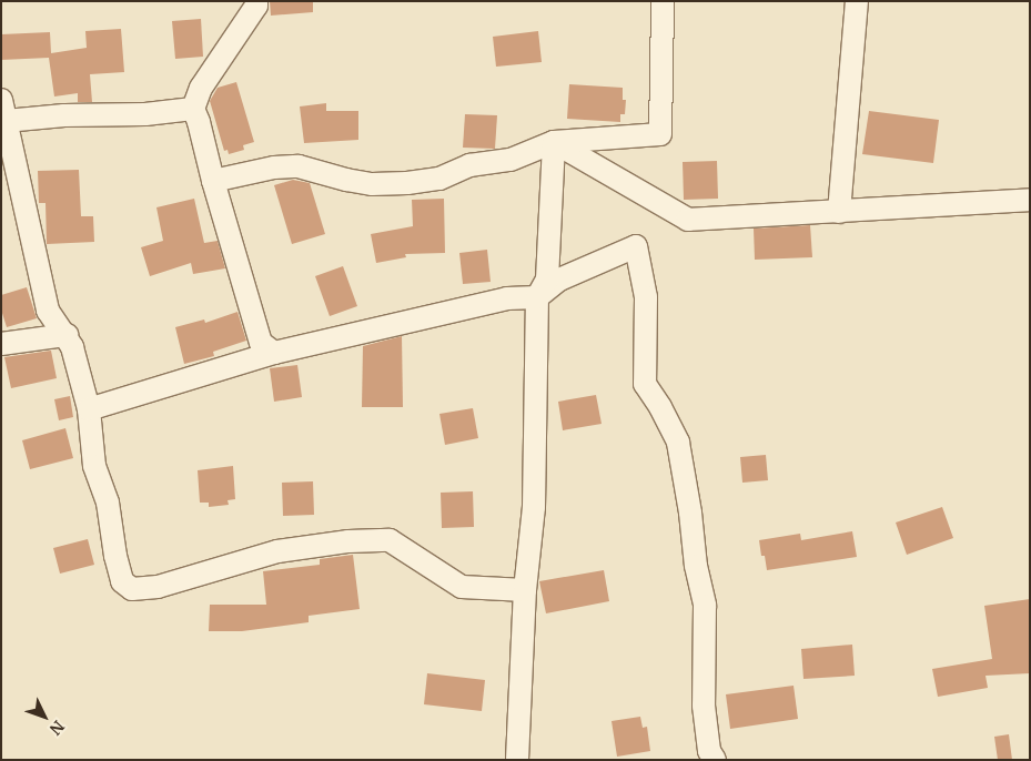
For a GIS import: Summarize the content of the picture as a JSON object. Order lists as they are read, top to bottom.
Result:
{
  "north": "bottom right"
}
